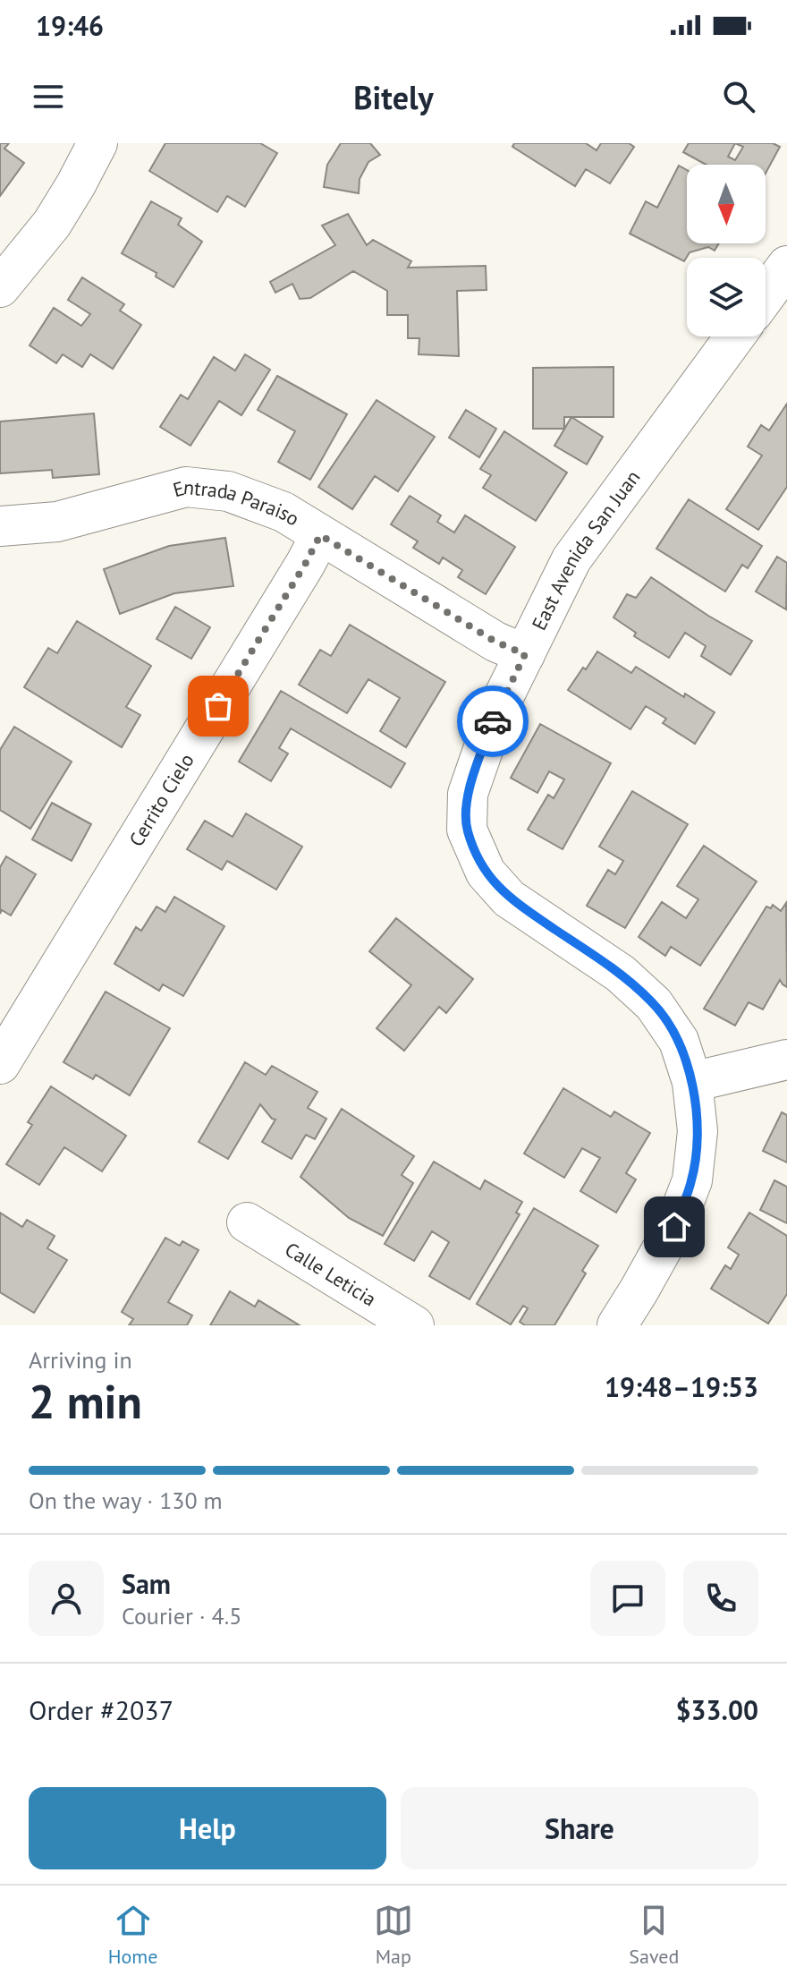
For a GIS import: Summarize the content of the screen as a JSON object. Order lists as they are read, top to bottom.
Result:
{
  "streets": {
    "street": [
      "Entrada Paraiso",
      "East Avenida San Juan",
      "Cerrito Cielo",
      "Calle Leticia"
    ]
  },
  "crossings": [
    ["Entrada Paraiso", "East Avenida San Juan"],
    ["Entrada Paraiso", "Cerrito Cielo"]
  ],
  "north": "bottom",
  "page": {
    "status": "19:46",
    "header": "Bitely",
    "heading": ["2 min", "Arriving in", "19:48–19:53"],
    "panel": [
      "Sam",
      "Courier · 4.5",
      "Order #2037",
      "$33.00"
    ],
    "bar": "On the way · 130 m",
    "buttons": ["Help", "Share"],
    "tabs": ["Home", "Map", "Saved"]
  }
}
